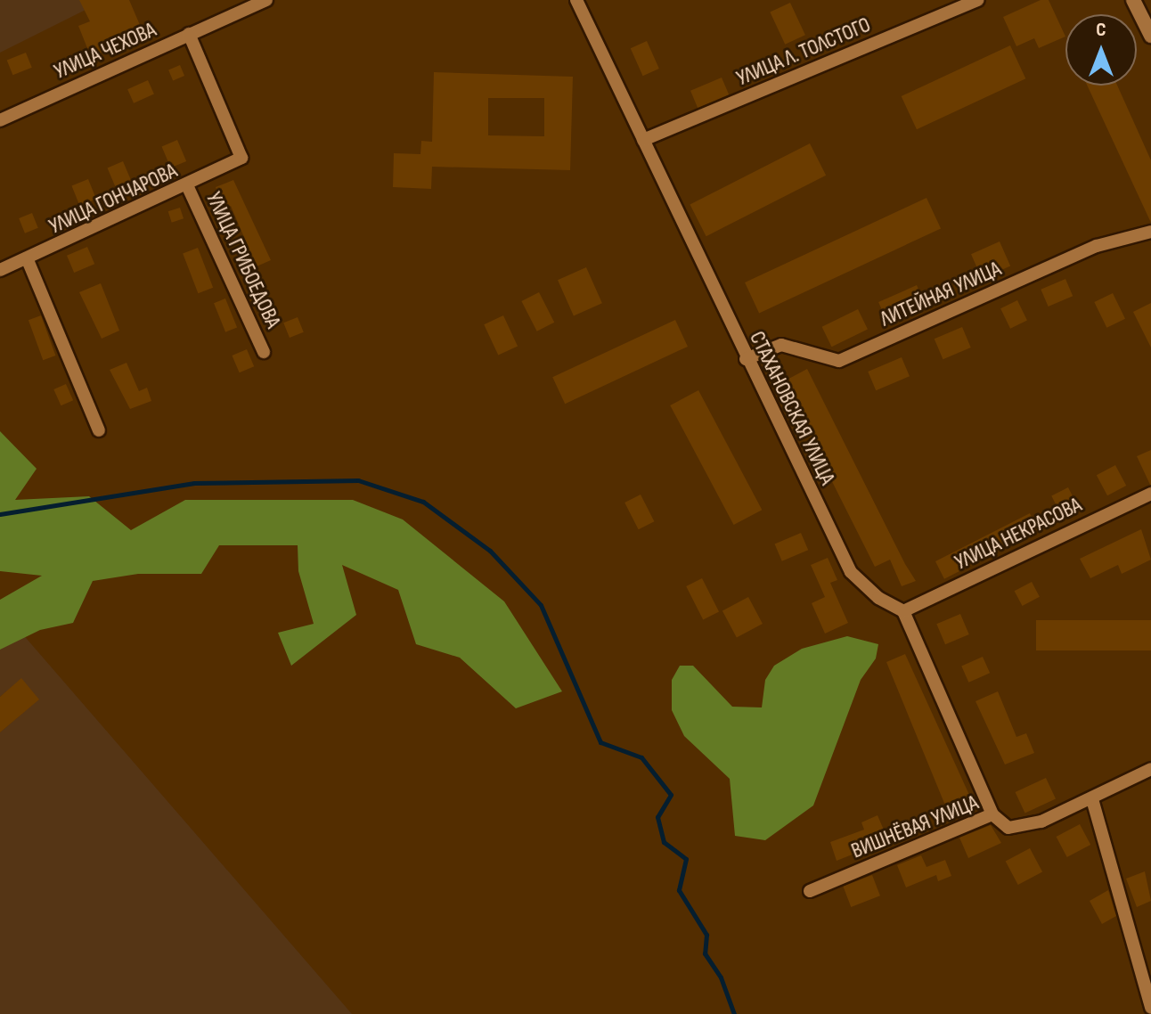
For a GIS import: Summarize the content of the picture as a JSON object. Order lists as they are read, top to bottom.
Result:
{
  "streets": {
    "street": [
      "УЛИЦА ЧЕХОВА",
      "УЛИЦА Л. ТОЛСТОГО",
      "УЛИЦА ГОНЧАРОВА",
      "УЛИЦА ГРИБОЕДОВА",
      "ЛИТЕЙНАЯ УЛИЦА",
      "СТАХАНОВСКАЯ УЛИЦА",
      "УЛИЦА НЕКРАСОВА",
      "ВИШНЁВАЯ УЛИЦА"
    ]
  },
  "crossings": [
    ["УЛИЦА ЧЕХОВА", "УЛИЦА ГОНЧАРОВА"],
    ["УЛИЦА Л. ТОЛСТОГО", "СТАХАНОВСКАЯ УЛИЦА"],
    ["УЛИЦА ГОНЧАРОВА", "УЛИЦА ГРИБОЕДОВА"],
    ["ЛИТЕЙНАЯ УЛИЦА", "СТАХАНОВСКАЯ УЛИЦА"],
    ["СТАХАНОВСКАЯ УЛИЦА", "УЛИЦА НЕКРАСОВА"]
  ],
  "north": "top"
}
